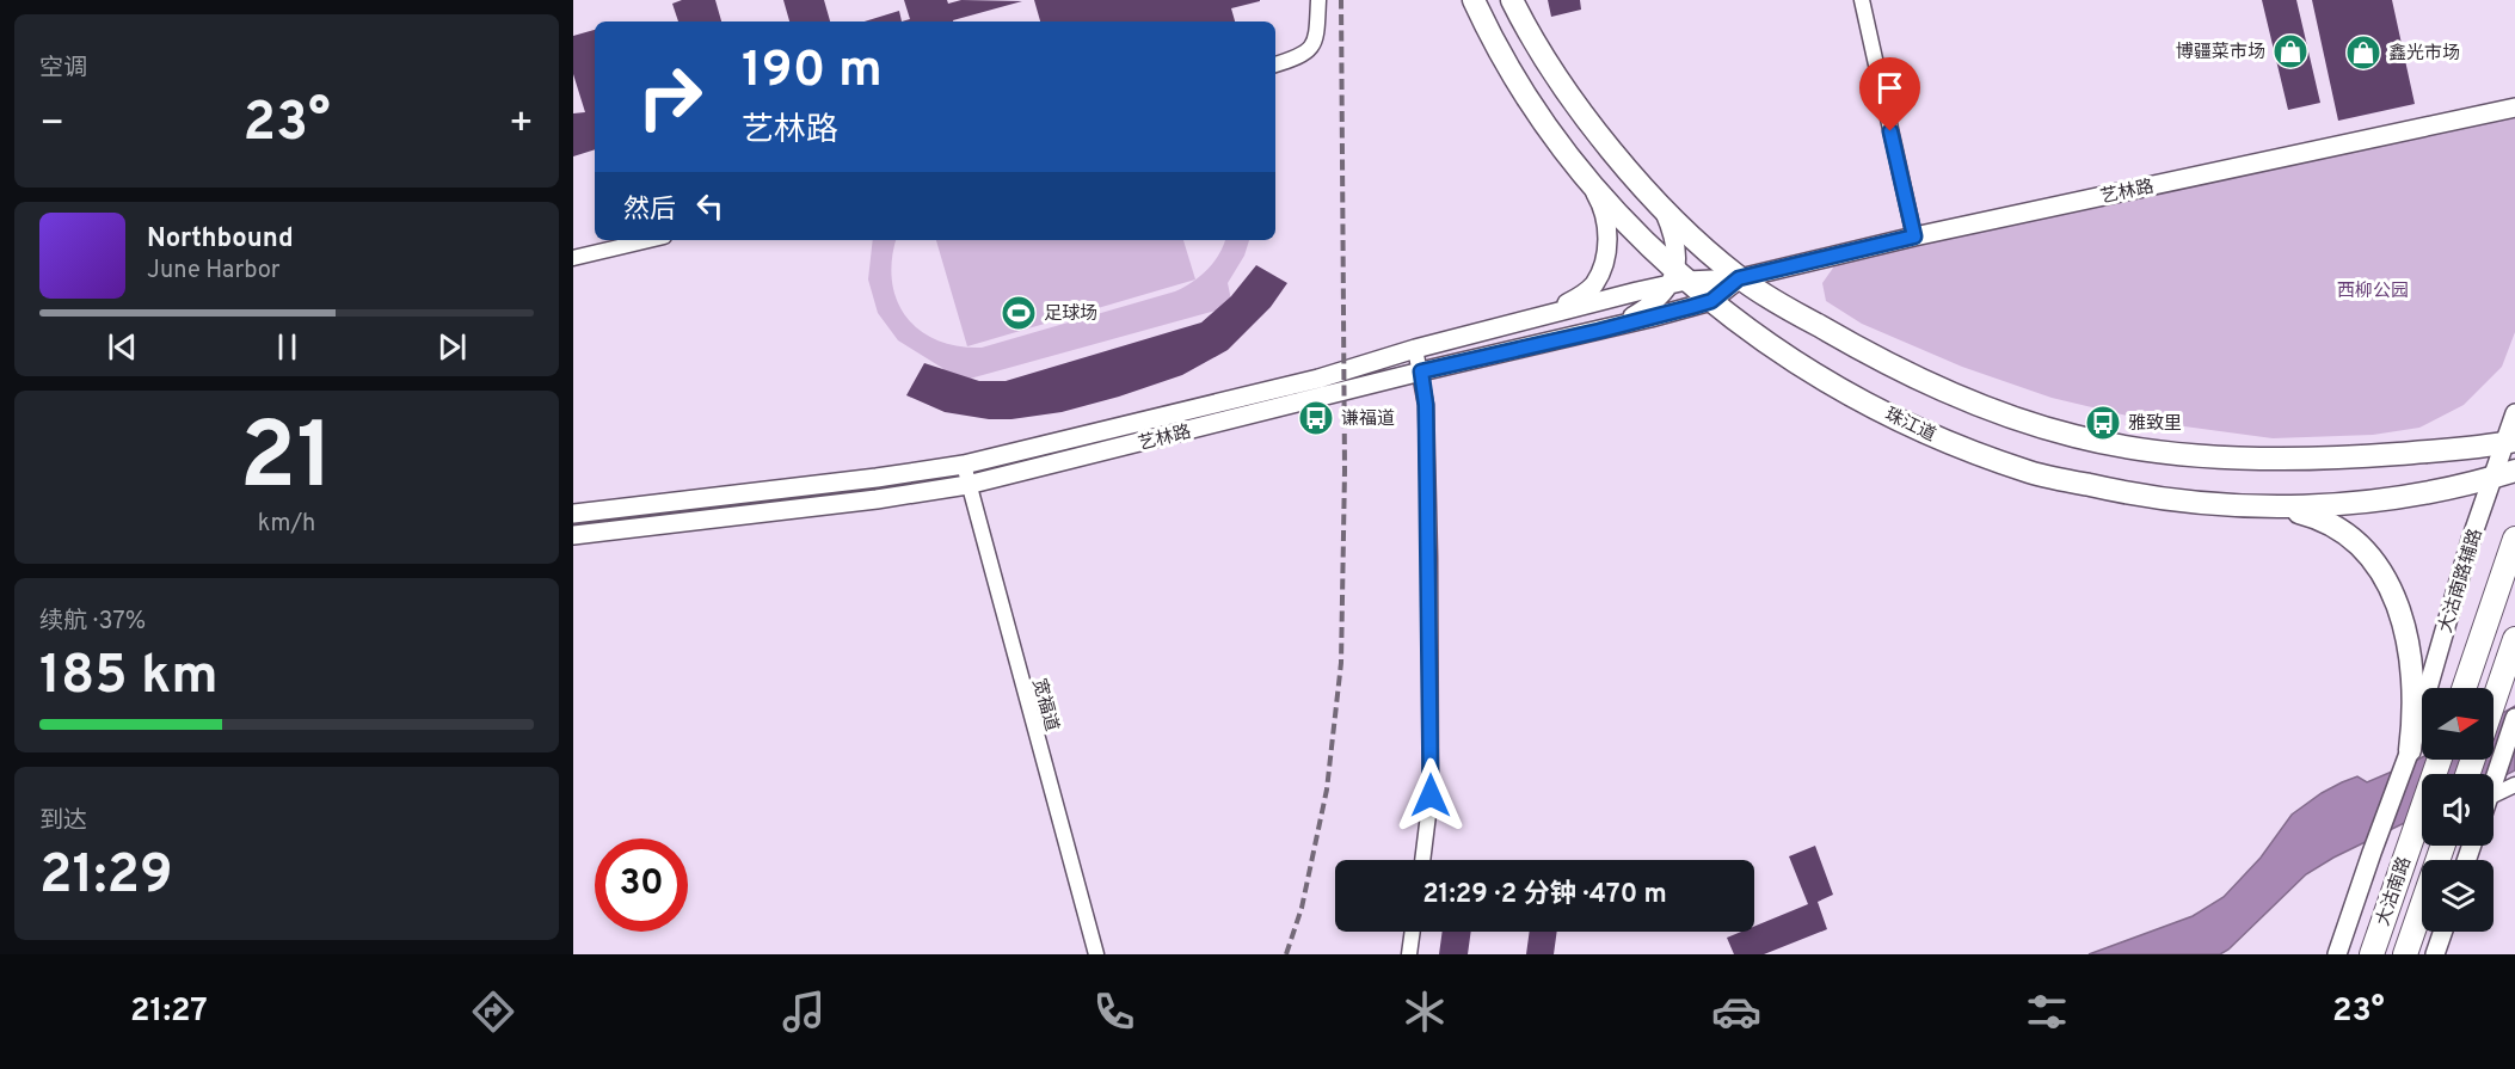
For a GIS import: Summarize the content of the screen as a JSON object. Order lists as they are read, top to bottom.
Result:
{
  "streets": {
    "highway": ["大沽南路"],
    "main road": ["珠江道"],
    "street": ["艺林路", "大沽南路辅路", "宽福道"]
  },
  "crossings": [
    ["艺林路", "珠江道"],
    ["艺林路", "宽福道"],
    ["珠江道", "大沽南路辅路"],
    ["大沽南路辅路", "大沽南路"]
  ],
  "parks": ["西柳公园"],
  "places": {
    "shop": ["博疆菜市场", "鑫光市场"],
    "sports": ["足球场"],
    "bus stop": ["谦福道", "雅致里"]
  },
  "north": "right",
  "page": {
    "tile": [
      "空调",
      ["21", "km/h"],
      ["续航 · 37%", "185 km"],
      ["到达", "21:29"]
    ],
    "turn": ["190 m", "艺林路"],
    "heat": ["−", "23°", "+"],
    "then": "然后",
    "song": ["Northbound", "June Harbor"],
    "limit": "30",
    "trip": "21:29 · 2 分钟 · 470 m",
    "tabs": ["21:27", "23°"]
  }
}
